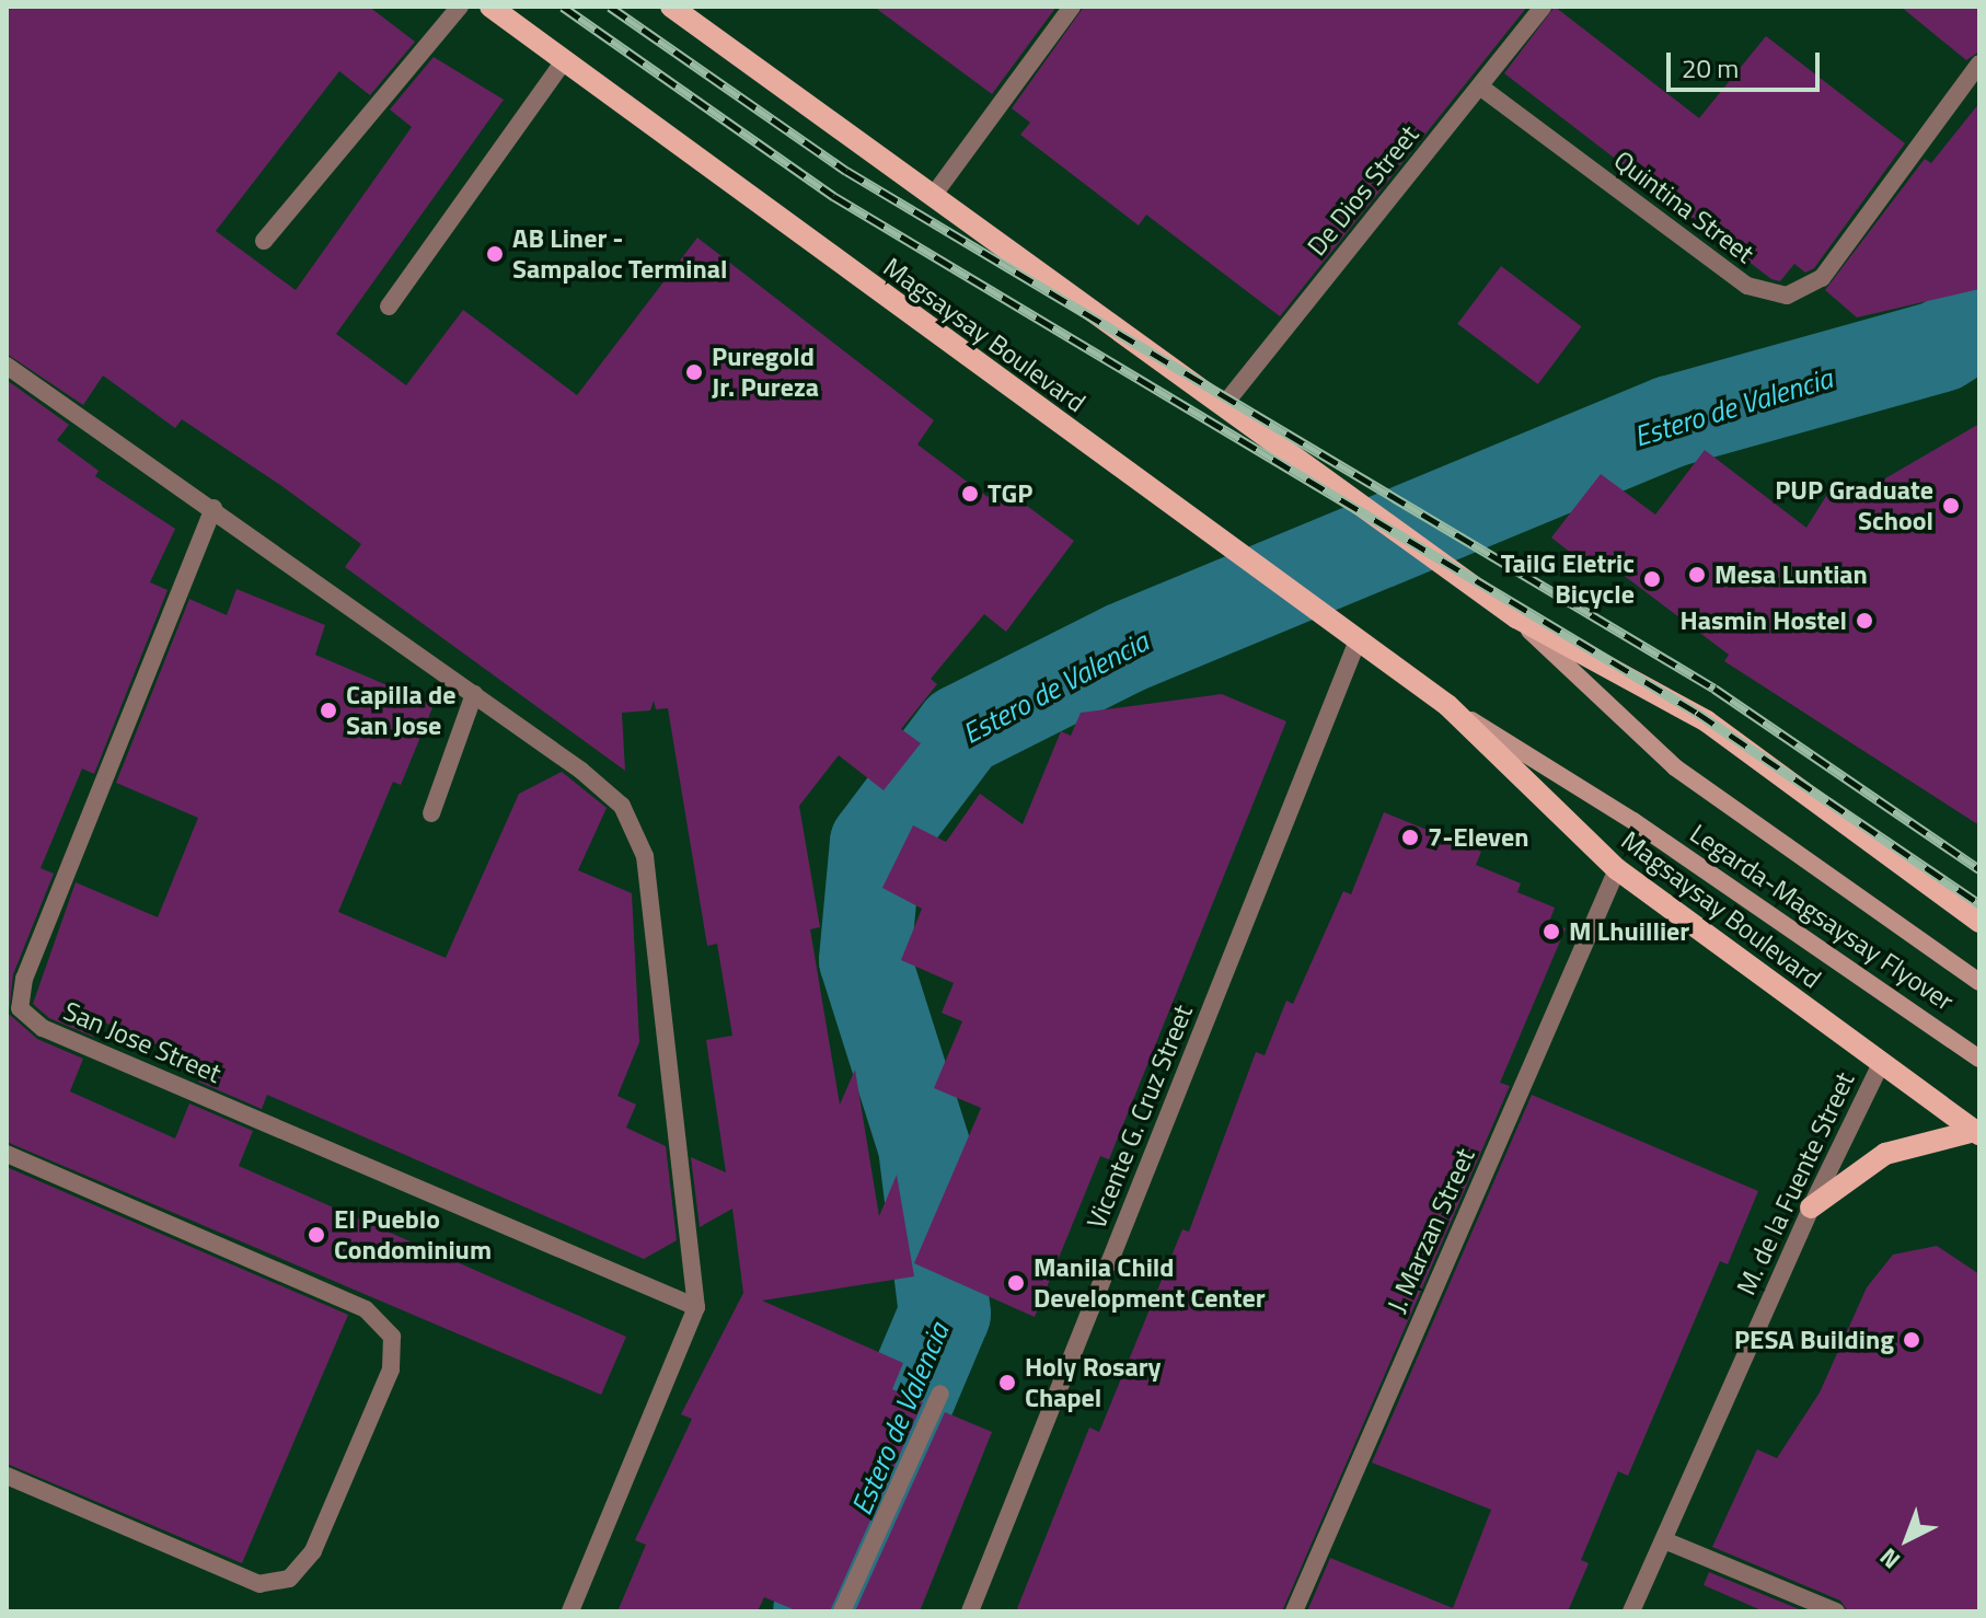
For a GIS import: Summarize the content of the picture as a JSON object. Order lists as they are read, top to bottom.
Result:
{
  "streets": {
    "main road": ["Magsaysay Boulevard", "Legarda-Magsaysay Flyover"],
    "street": [
      "De Dios Street",
      "Quintina Street",
      "San Jose Street",
      "Vicente G. Cruz Street",
      "M. de la Fuente Street",
      "J. Marzan Street"
    ]
  },
  "crossings": [
    ["De Dios Street", "Quintina Street"],
    ["Magsaysay Boulevard", "Legarda-Magsaysay Flyover"],
    ["Magsaysay Boulevard", "Vicente G. Cruz Street"],
    ["Magsaysay Boulevard", "M. de la Fuente Street"],
    ["Magsaysay Boulevard", "J. Marzan Street"]
  ],
  "water": ["Estero de Valencia"],
  "places": [
    "AB Liner - Sampaloc Terminal",
    "Puregold Jr. Pureza",
    "TGP",
    "PUP Graduate School",
    "Mesa Luntian",
    "TailG Eletric Bicycle",
    "Hasmin Hostel",
    "Capilla de San Jose",
    "7-Eleven",
    "M Lhuillier",
    "El Pueblo Condominium",
    "Manila Child Development Center",
    "PESA Building",
    "Holy Rosary Chapel"
  ],
  "scale_bar": "20 m",
  "north": "bottom left"
}
